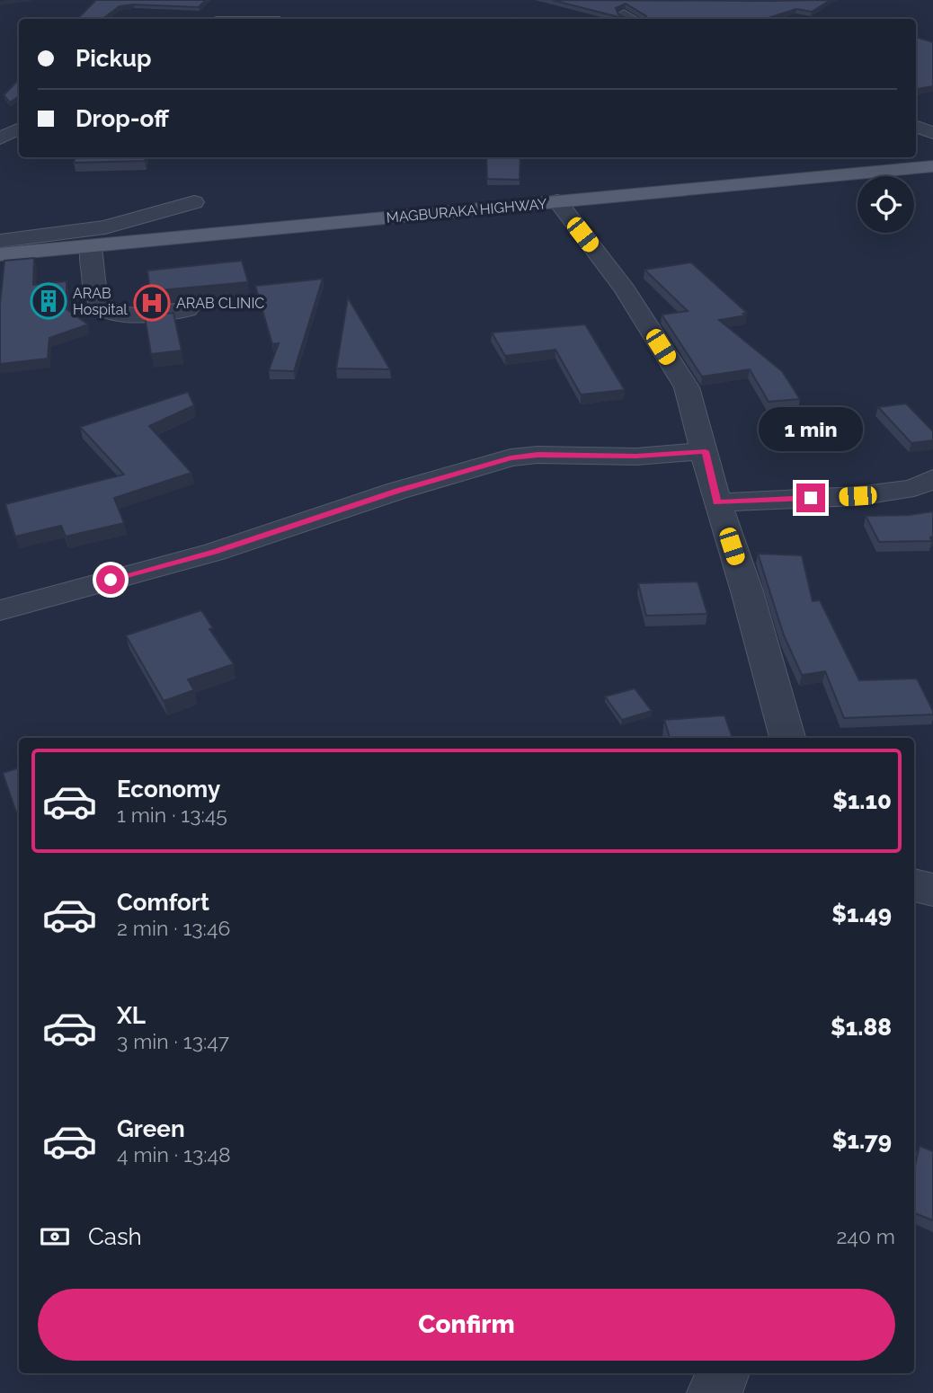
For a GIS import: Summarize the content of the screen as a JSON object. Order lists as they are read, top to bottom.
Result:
{
  "streets": {
    "main road": ["MAGBURAKA HIGHWAY"]
  },
  "places": {
    "building": ["ARAB Hospital"],
    "hospital": ["ARAB CLINIC"]
  },
  "page": {
    "banner": ["Pickup", "Drop-off"],
    "bubble": "1 min",
    "list": [
      {
        "name": "Economy",
        "note": "1 min · 13:45",
        "value": "$1.10"
      },
      {
        "name": "Comfort",
        "note": "2 min · 13:46",
        "value": "$1.49"
      },
      {
        "name": "XL",
        "note": "3 min · 13:47",
        "value": "$1.88"
      },
      {
        "name": "Green",
        "note": "4 min · 13:48",
        "value": "$1.79"
      }
    ],
    "pay": ["Cash", "240 m"],
    "buttons": "Confirm"
  }
}
